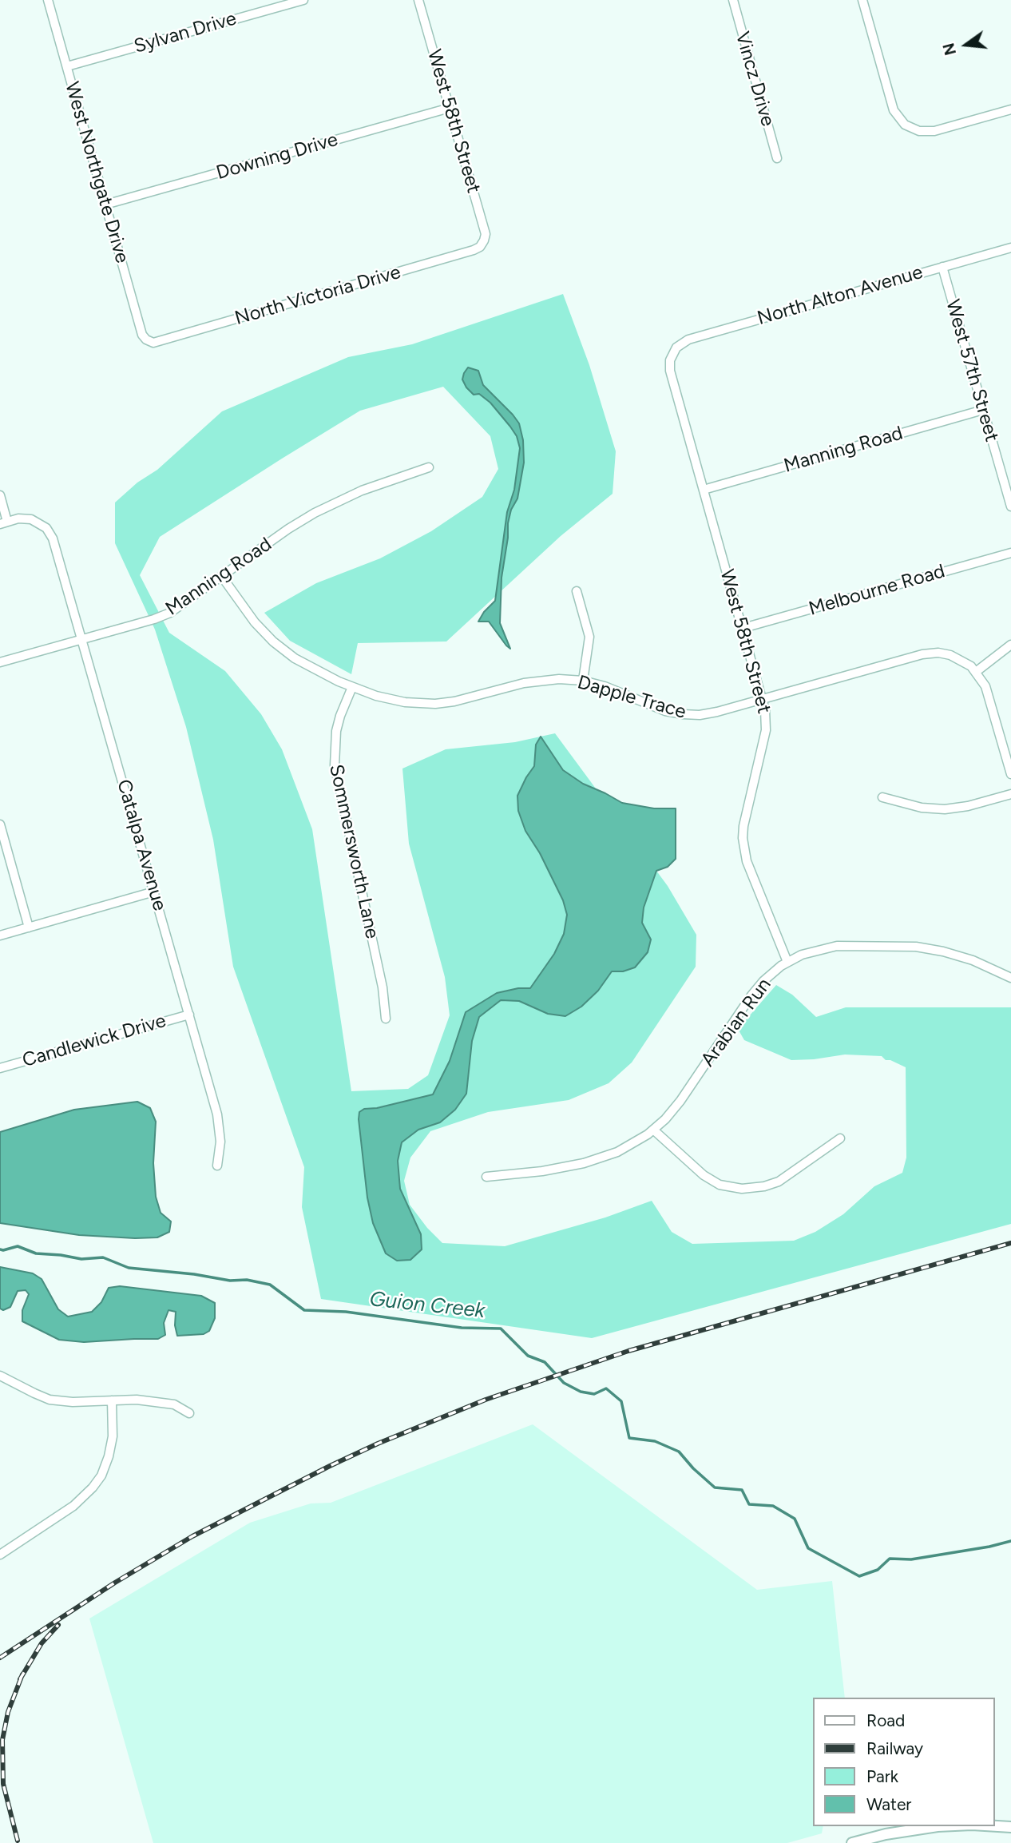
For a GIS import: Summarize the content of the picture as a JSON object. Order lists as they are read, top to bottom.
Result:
{
  "streets": {
    "street": [
      "Sylvan Drive",
      "Vincz Drive",
      "West 58th Street",
      "Downing Drive",
      "West Northgate Drive",
      "North Victoria Drive",
      "North Alton Avenue",
      "West 57th Street",
      "Manning Road",
      "Melbourne Road",
      "Dapple Trace",
      "Catalpa Avenue",
      "Sommersworth Lane",
      "Arabian Run",
      "Candlewick Drive"
    ]
  },
  "crossings": [
    ["Sylvan Drive", "West Northgate Drive"],
    ["West 58th Street", "Downing Drive"],
    ["West 58th Street", "North Victoria Drive"],
    ["West 58th Street", "North Alton Avenue"],
    ["West 58th Street", "Manning Road"],
    ["West 58th Street", "Melbourne Road"],
    ["West 58th Street", "Dapple Trace"],
    ["West 58th Street", "Arabian Run"],
    ["Downing Drive", "West Northgate Drive"],
    ["West Northgate Drive", "North Victoria Drive"],
    ["North Alton Avenue", "West 57th Street"],
    ["West 57th Street", "Manning Road"],
    ["Manning Road", "Dapple Trace"],
    ["Manning Road", "Catalpa Avenue"],
    ["Dapple Trace", "Sommersworth Lane"],
    ["Catalpa Avenue", "Candlewick Drive"]
  ],
  "water": ["Guion Creek"],
  "legend": [
    "Road",
    "Railway",
    "Park",
    "Water"
  ],
  "north": "left"
}
